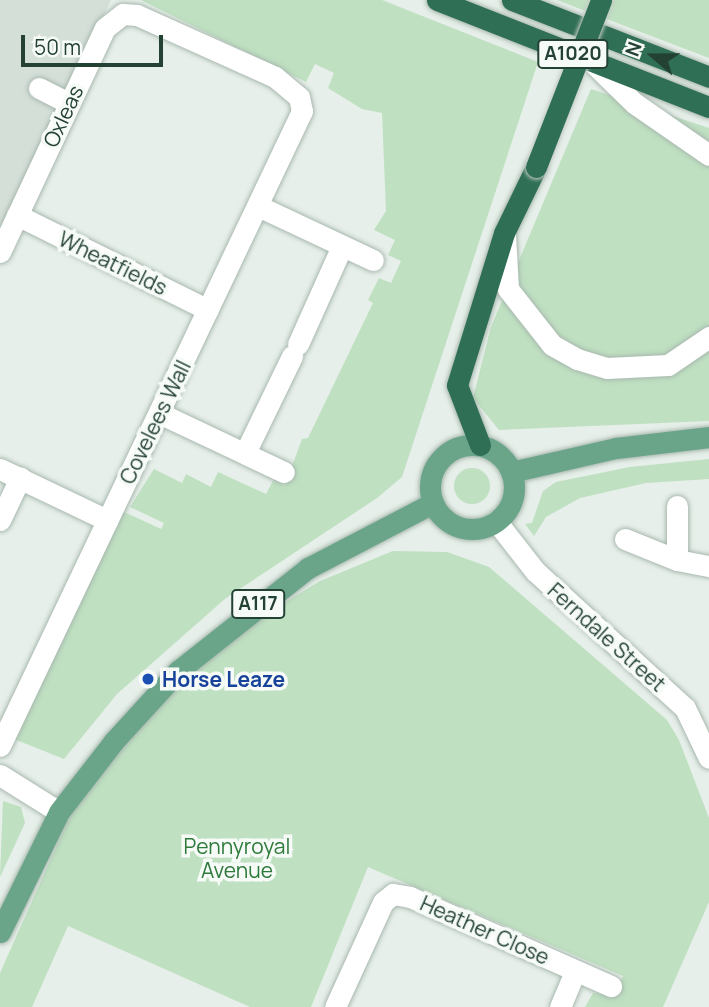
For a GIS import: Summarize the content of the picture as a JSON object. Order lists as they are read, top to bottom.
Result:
{
  "streets": {
    "highway": ["A1020"],
    "main road": ["A117"],
    "street": [
      "Oxleas",
      "Wheatfields",
      "Covelees Wall",
      "Ferndale Street",
      "Heather Close"
    ]
  },
  "crossings": [
    ["Oxleas", "Wheatfields"],
    ["Oxleas", "Covelees Wall"],
    ["Wheatfields", "Covelees Wall"],
    ["A117", "Ferndale Street"]
  ],
  "parks": ["Pennyroyal Avenue"],
  "places": ["Horse Leaze"],
  "scale_bar": "50 m",
  "north": "left"
}
